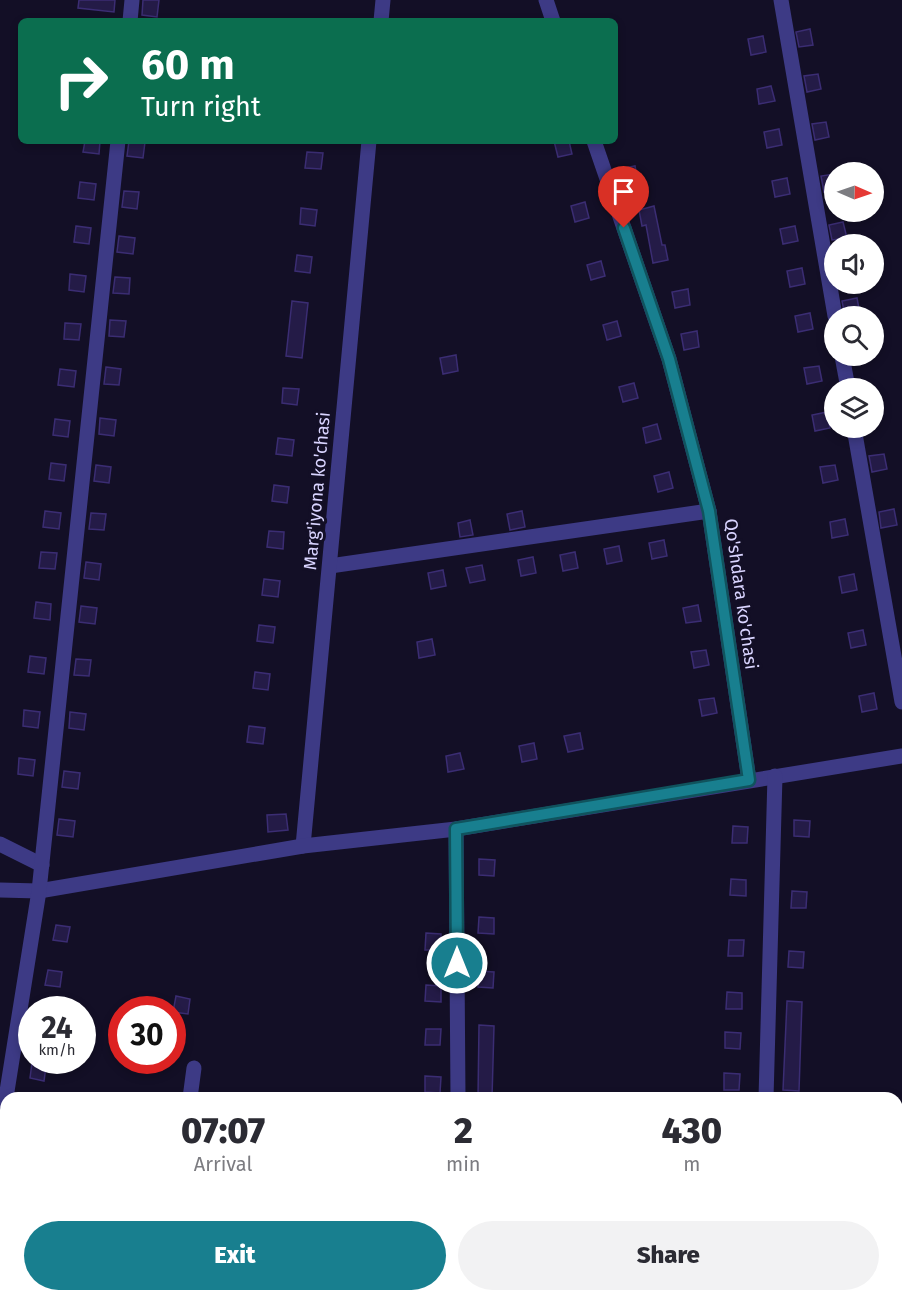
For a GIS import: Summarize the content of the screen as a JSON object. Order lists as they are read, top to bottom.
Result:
{
  "streets": {
    "street": ["Marg'iyona ko'chasi", "Qo'shdara ko'chasi"]
  },
  "north": "right",
  "page": {
    "turn": ["60 m", "Turn right"],
    "speed": "24 km/h",
    "limit": "30",
    "eta": [
      "07:07",
      "Arrival",
      "2",
      "min",
      "430",
      "m"
    ],
    "buttons": ["Exit", "Share"]
  }
}
